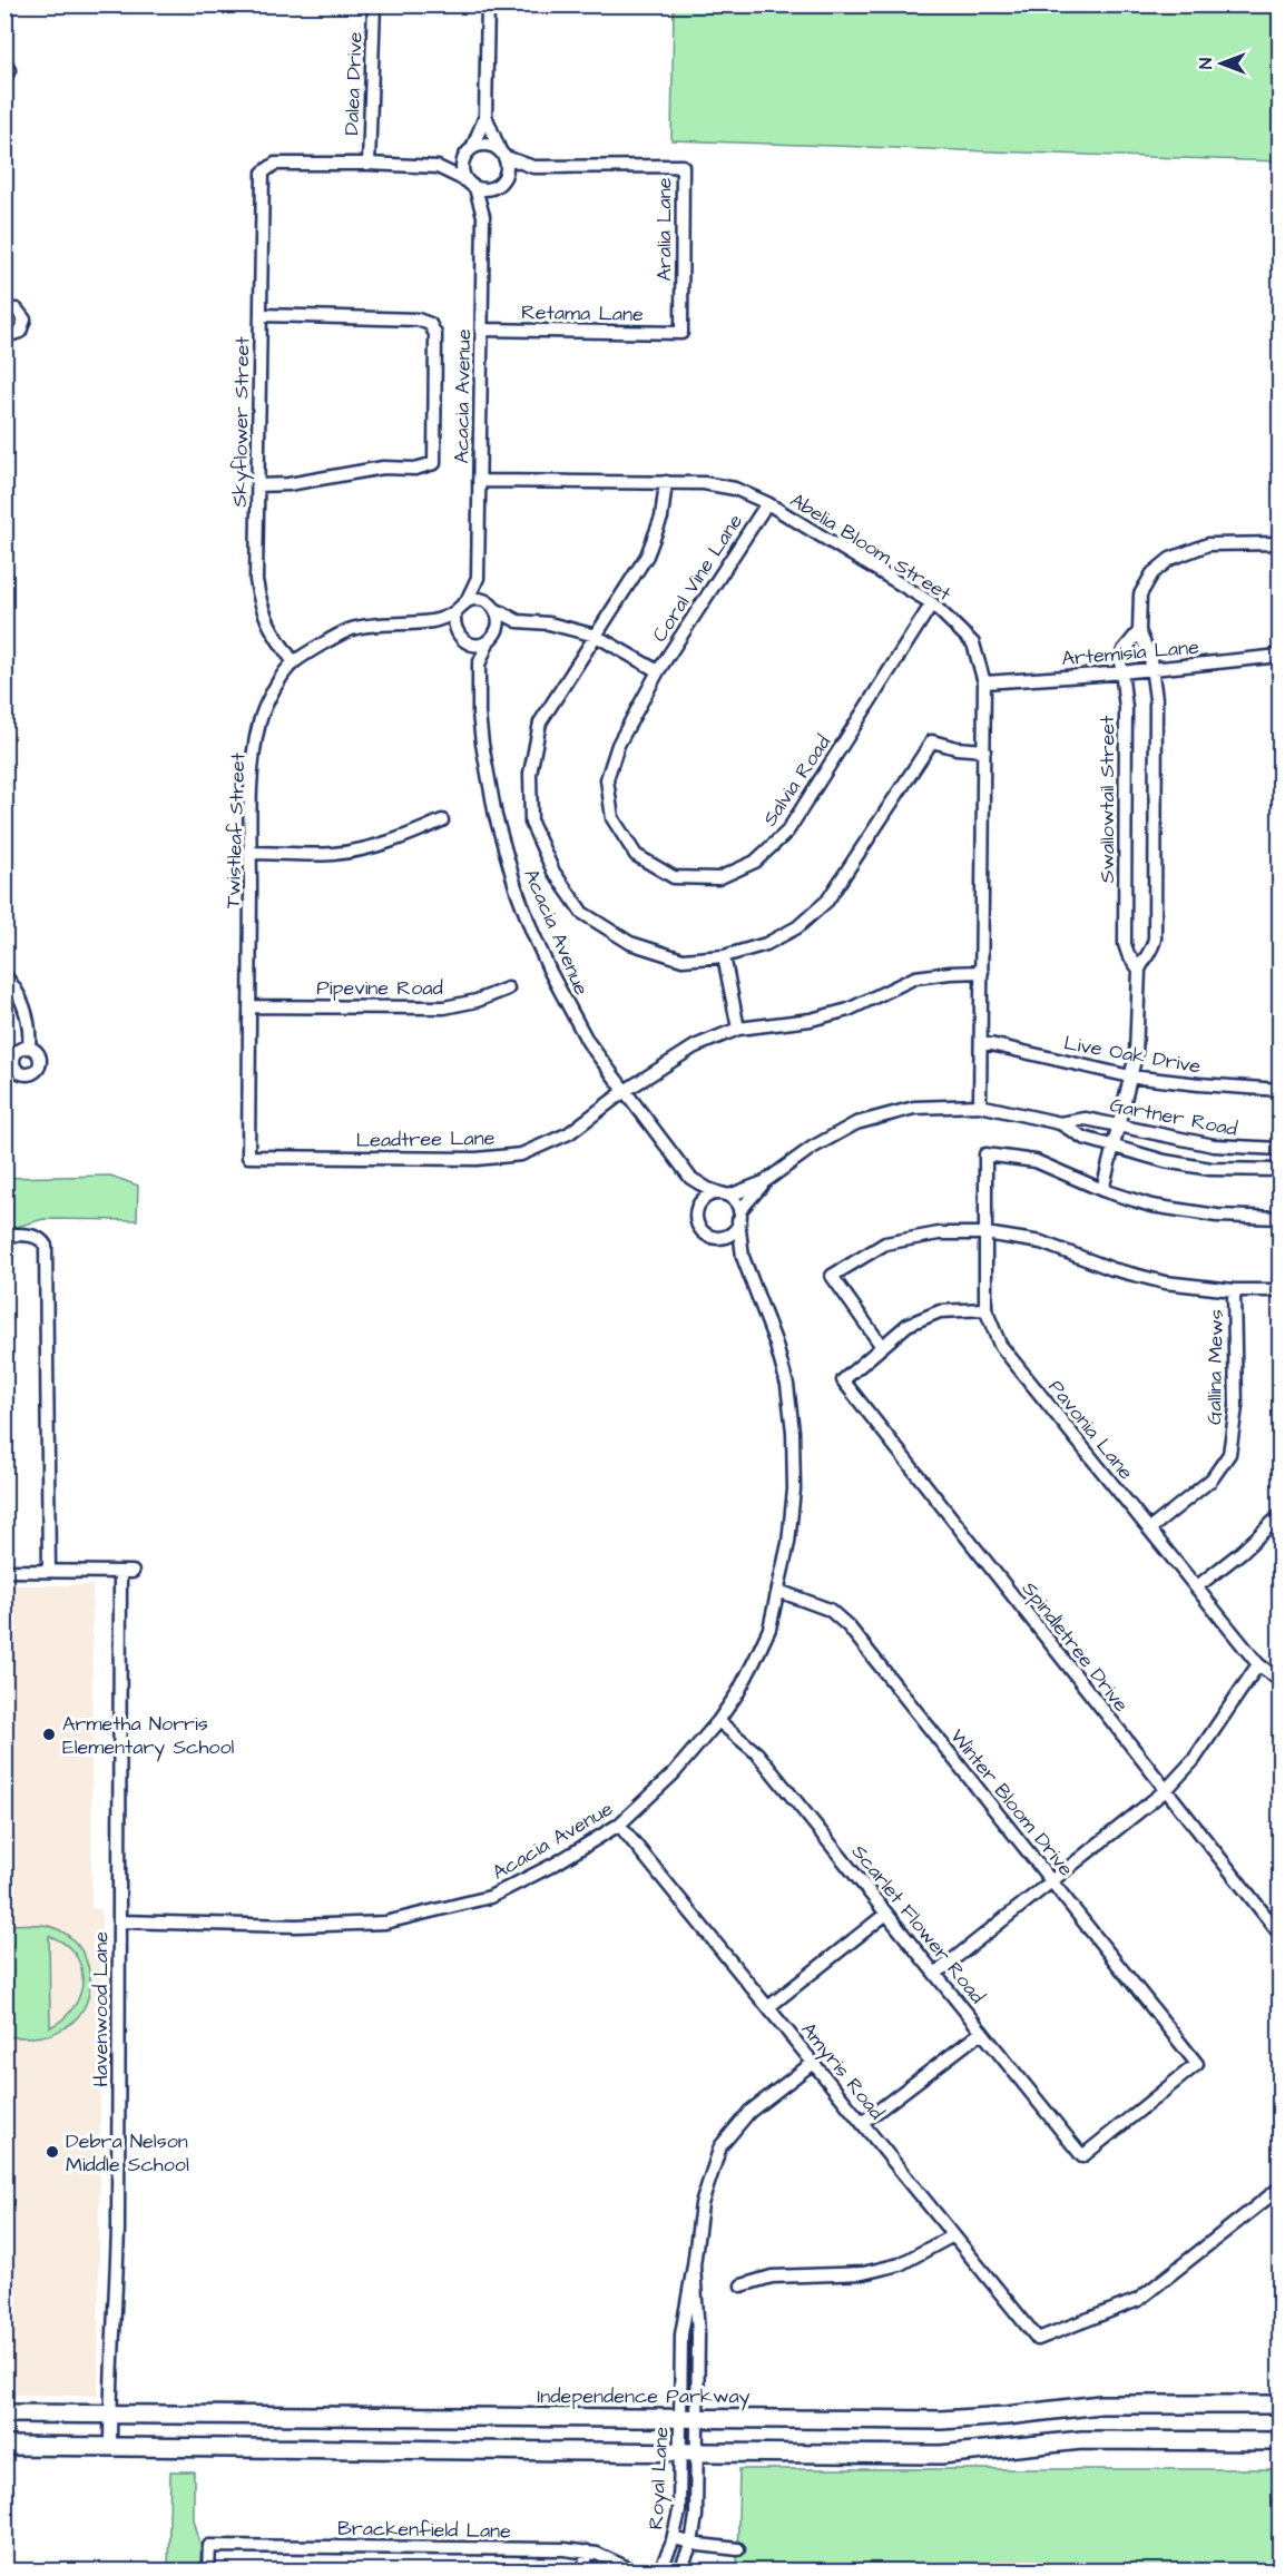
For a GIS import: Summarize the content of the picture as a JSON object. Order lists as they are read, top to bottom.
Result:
{
  "streets": {
    "main road": ["Independence Parkway"],
    "street": [
      "Dalea Drive",
      "Aralia Lane",
      "Retama Lane",
      "Acacia Avenue",
      "Skyflower Street",
      "Abelia Bloom Street",
      "Coral Vine Lane",
      "Artemisia Lane",
      "Salvia Road",
      "Swallowtail Street",
      "Twistleaf Street",
      "Pipevine Road",
      "Live Oak Drive",
      "Gartner Road",
      "Leadtree Lane",
      "Gallina Mews",
      "Pavonia Lane",
      "Spindletree Drive",
      "Winter Bloom Drive",
      "Scarlet Flower Road",
      "Havenwood Lane",
      "Amyris Road",
      "Royal Lane",
      "Brackenfield Lane"
    ]
  },
  "crossings": [
    ["Dalea Drive", "Skyflower Street"],
    ["Aralia Lane", "Retama Lane"],
    ["Retama Lane", "Acacia Avenue"],
    ["Acacia Avenue", "Abelia Bloom Street"],
    ["Acacia Avenue", "Twistleaf Street"],
    ["Acacia Avenue", "Leadtree Lane"],
    ["Acacia Avenue", "Winter Bloom Drive"],
    ["Acacia Avenue", "Scarlet Flower Road"],
    ["Acacia Avenue", "Havenwood Lane"],
    ["Acacia Avenue", "Amyris Road"],
    ["Skyflower Street", "Twistleaf Street"],
    ["Abelia Bloom Street", "Coral Vine Lane"],
    ["Abelia Bloom Street", "Artemisia Lane"],
    ["Abelia Bloom Street", "Salvia Road"],
    ["Abelia Bloom Street", "Live Oak Drive"],
    ["Abelia Bloom Street", "Gartner Road"],
    ["Abelia Bloom Street", "Leadtree Lane"],
    ["Coral Vine Lane", "Salvia Road"],
    ["Artemisia Lane", "Swallowtail Street"],
    ["Swallowtail Street", "Live Oak Drive"],
    ["Swallowtail Street", "Gartner Road"],
    ["Swallowtail Street", "Pavonia Lane"],
    ["Twistleaf Street", "Pipevine Road"],
    ["Twistleaf Street", "Leadtree Lane"],
    ["Gallina Mews", "Pavonia Lane"],
    ["Winter Bloom Drive", "Scarlet Flower Road"],
    ["Havenwood Lane", "Independence Parkway"],
    ["Amyris Road", "Royal Lane"],
    ["Independence Parkway", "Royal Lane"]
  ],
  "places": ["Armetha Norris Elementary School", "Debra Nelson Middle School"],
  "north": "left"
}
